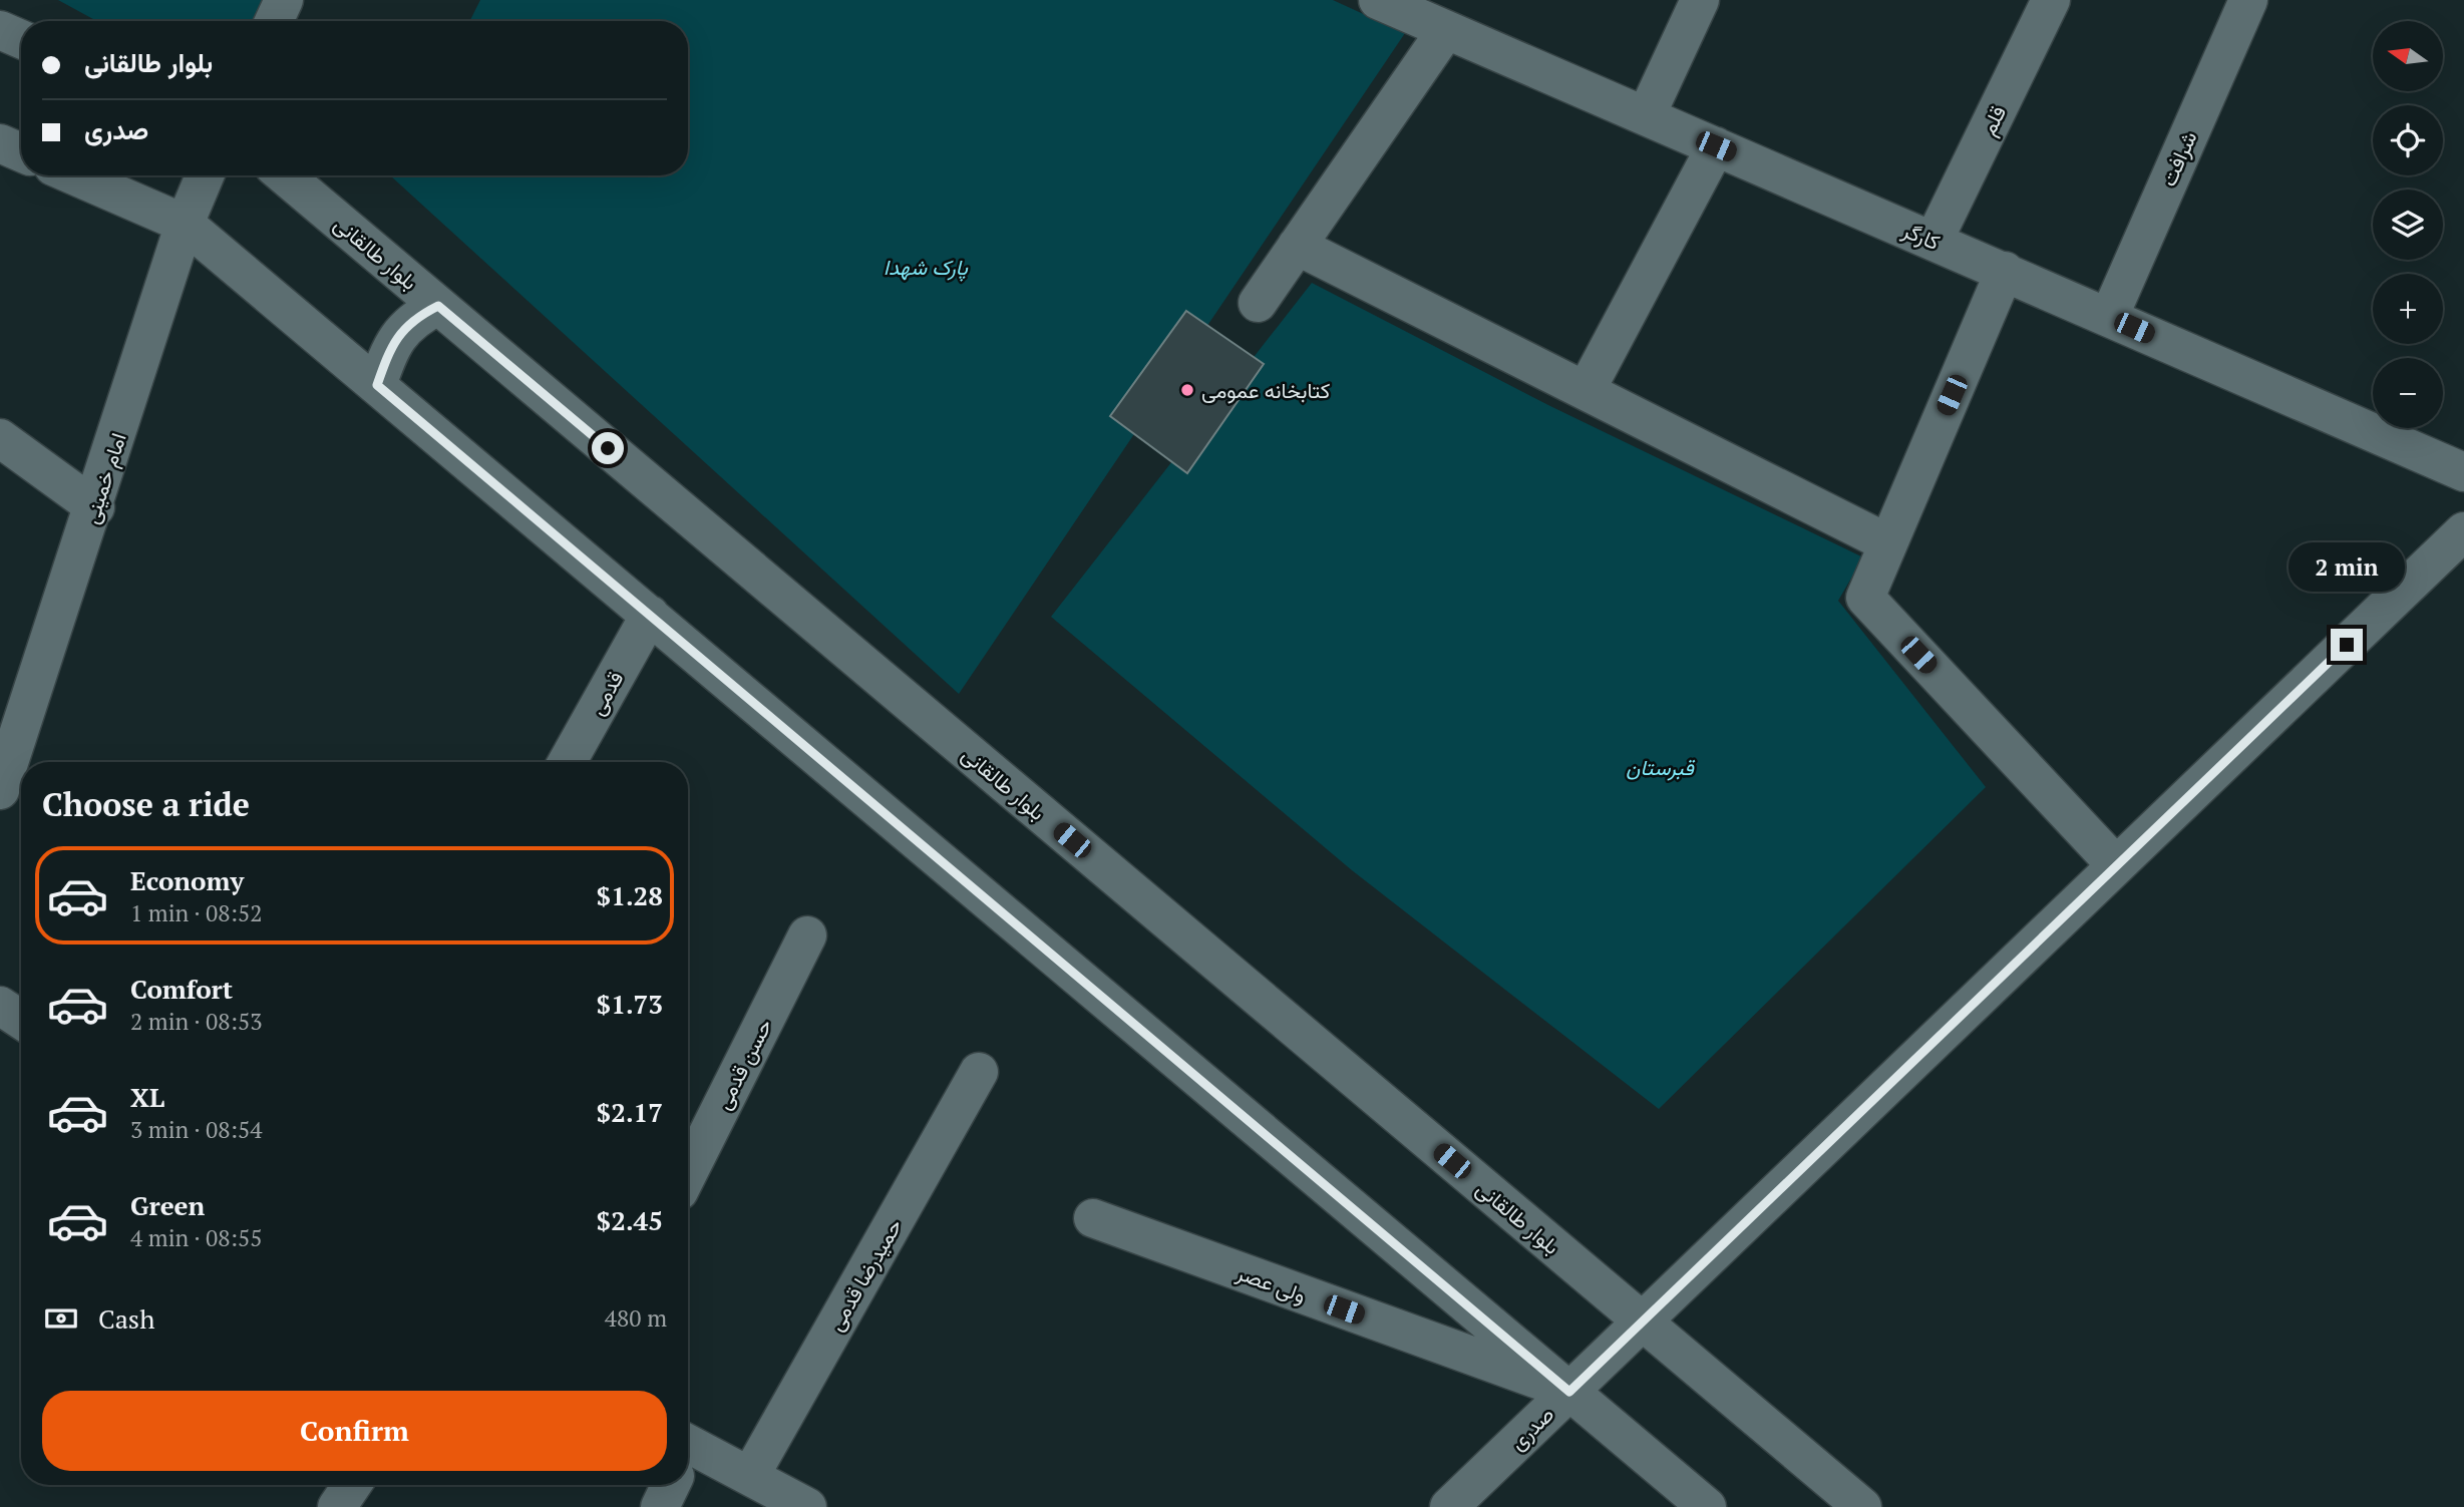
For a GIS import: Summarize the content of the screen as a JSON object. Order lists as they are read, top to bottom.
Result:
{
  "streets": {
    "street": [
      "قلم",
      "شرافت",
      "کارگر",
      "بلوار طالقانی",
      "امام خمینی",
      "قدمی",
      "حسن قدمی",
      "حمیدرضا قدمی",
      "ولی عصر",
      "صدری"
    ]
  },
  "crossings": [
    ["قلم", "کارگر"],
    ["شرافت", "کارگر"],
    ["بلوار طالقانی", "صدری"],
    ["ولی عصر", "صدری"]
  ],
  "parks": ["پارک شهدا", "قبرستان"],
  "places": ["کتابخانه عمومی"],
  "north": "left",
  "page": {
    "map_buttons": ["+", "−"],
    "banner": ["بلوار طالقانی", "صدری"],
    "bubble": "2 min",
    "heading": "Choose a ride",
    "list": [
      {
        "name": "Economy",
        "note": "1 min · 08:52",
        "value": "$1.28"
      },
      {
        "name": "Comfort",
        "note": "2 min · 08:53",
        "value": "$1.73"
      },
      {
        "name": "XL",
        "note": "3 min · 08:54",
        "value": "$2.17"
      },
      {
        "name": "Green",
        "note": "4 min · 08:55",
        "value": "$2.45"
      }
    ],
    "pay": ["Cash", "480 m"],
    "buttons": "Confirm"
  }
}
